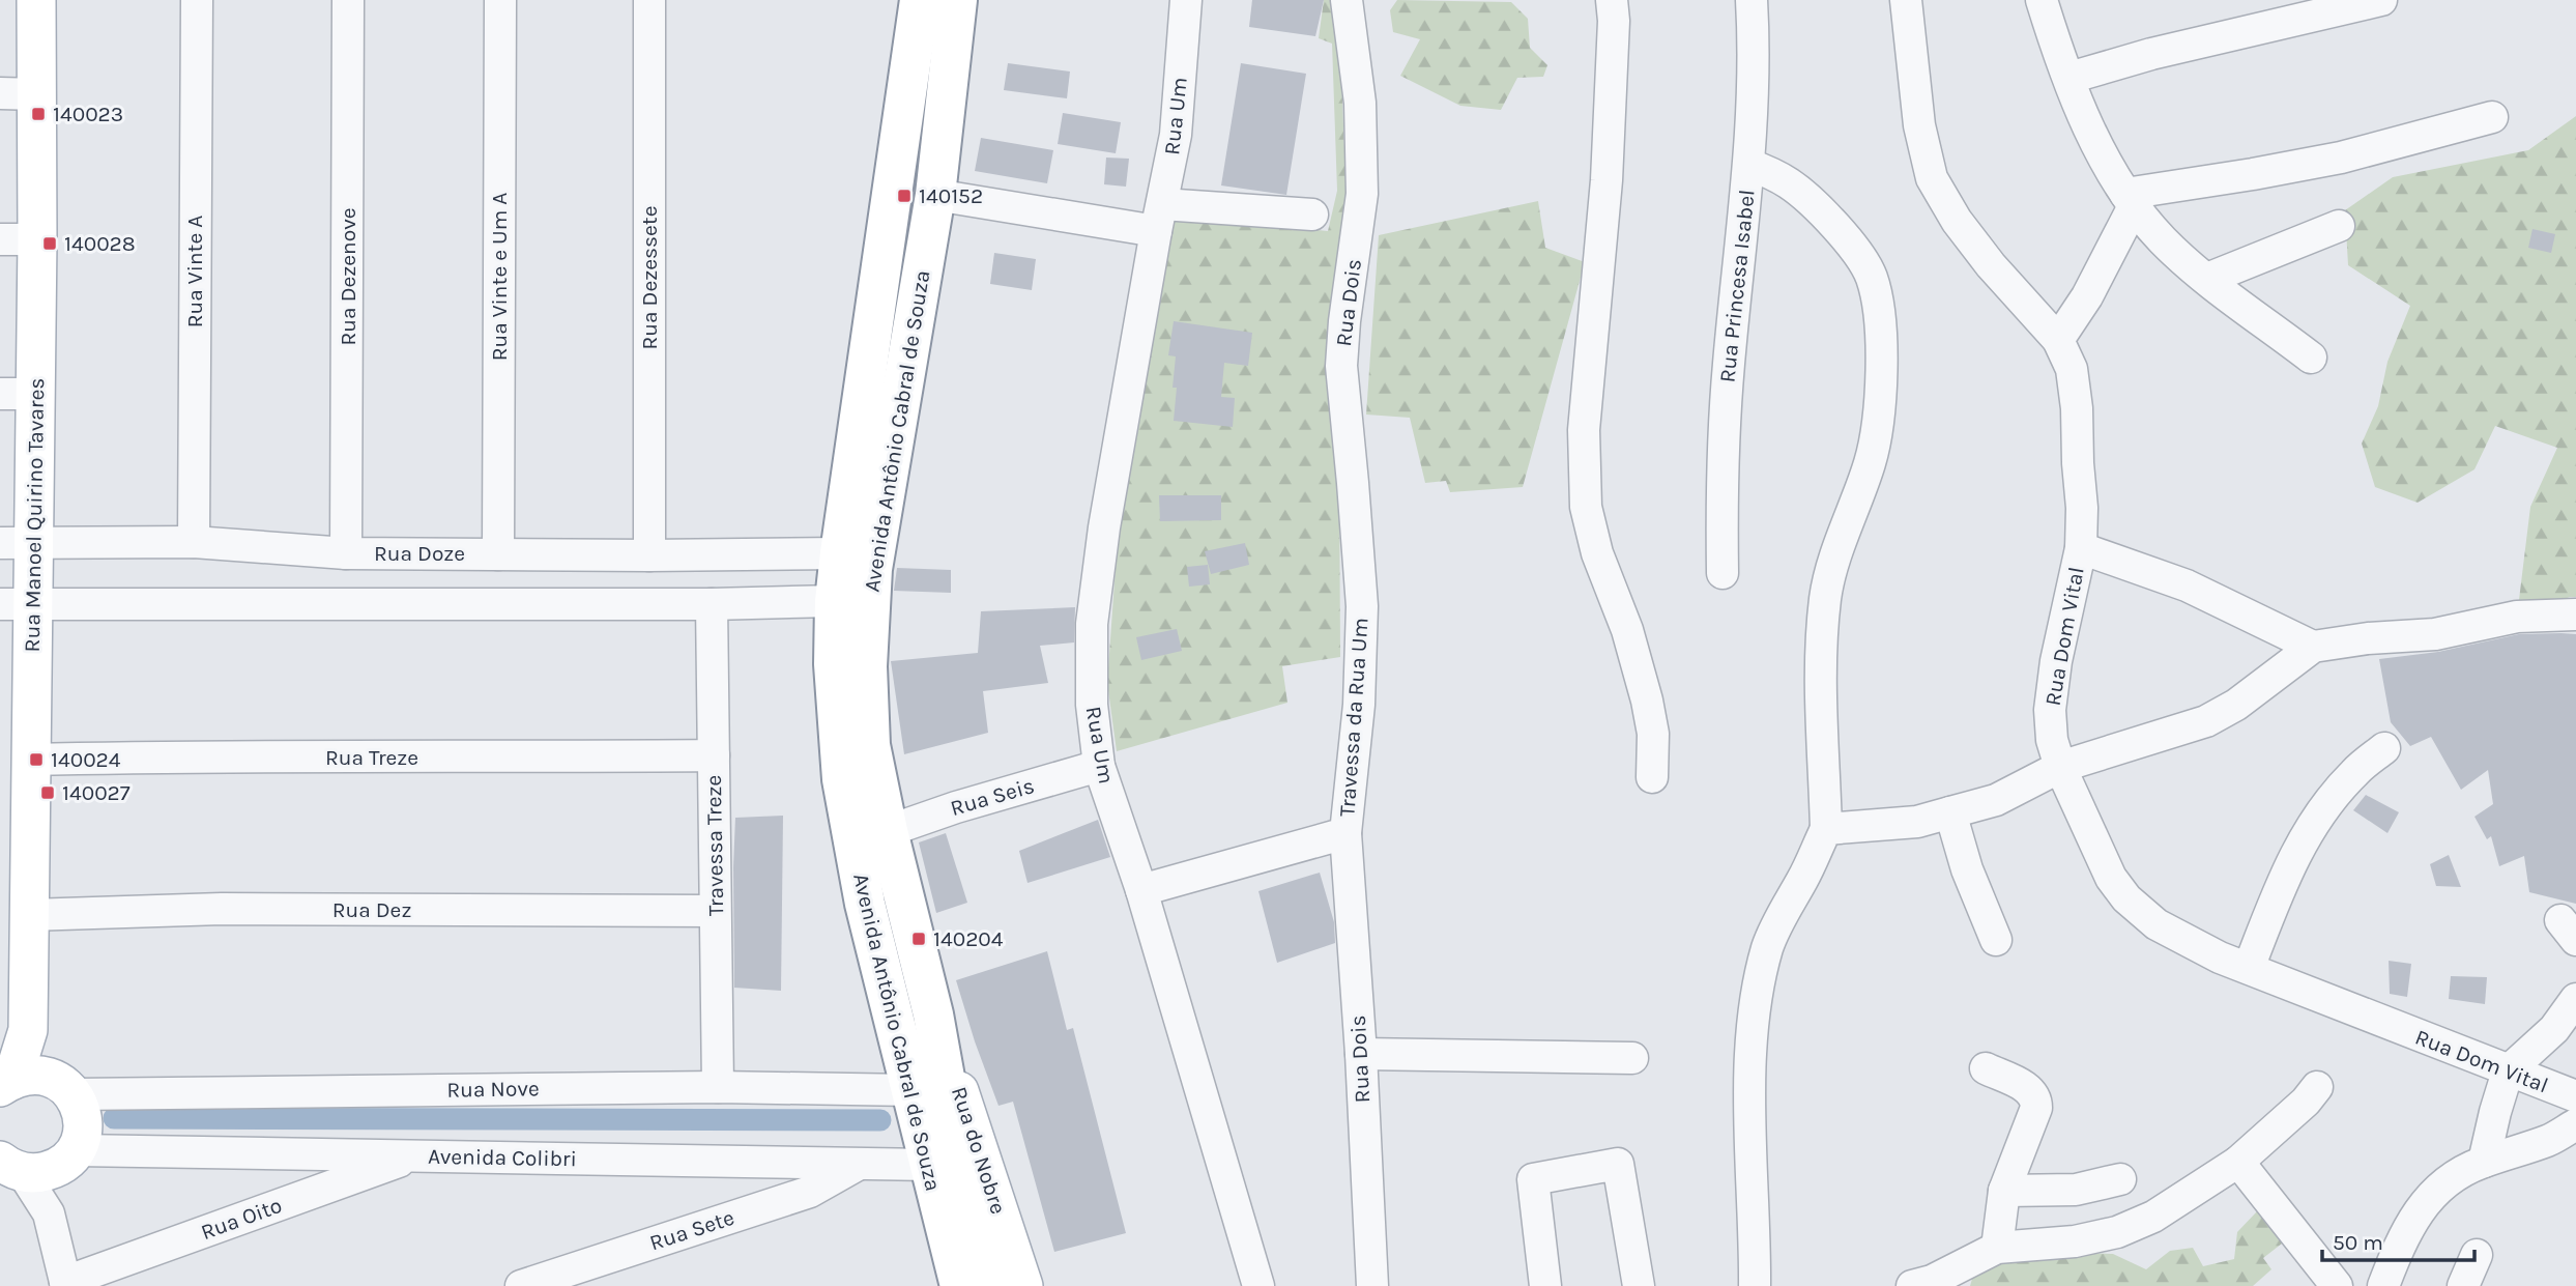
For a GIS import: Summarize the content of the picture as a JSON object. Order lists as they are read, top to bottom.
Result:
{
  "streets": {
    "highway": ["Avenida Antônio Cabral de Souza"],
    "main road": ["Rua Manoel Quirino Tavares", "Rua do Nobre"],
    "street": [
      "Rua Um",
      "Rua Vinte A",
      "Rua Dezenove",
      "Rua Vinte e Um A",
      "Rua Dezessete",
      "Rua Princesa Isabel",
      "Rua Dois",
      "Rua Doze",
      "Rua Dom Vital",
      "Travessa da Rua Um",
      "Rua Treze",
      "Rua Seis",
      "Travessa Treze",
      "Rua Dez",
      "Rua Nove",
      "Avenida Colibri",
      "Rua Oito",
      "Rua Sete"
    ]
  },
  "crossings": [
    ["Rua Um", "Travessa da Rua Um"],
    ["Rua Um", "Rua Seis"],
    ["Rua Vinte A", "Rua Doze"],
    ["Rua Dezenove", "Rua Doze"],
    ["Rua Vinte e Um A", "Rua Doze"],
    ["Rua Dezessete", "Rua Doze"],
    ["Rua Dois", "Travessa da Rua Um"],
    ["Avenida Antônio Cabral de Souza", "Rua Doze"],
    ["Avenida Antônio Cabral de Souza", "Rua Seis"],
    ["Avenida Antônio Cabral de Souza", "Rua Nove"],
    ["Avenida Antônio Cabral de Souza", "Rua do Nobre"],
    ["Avenida Antônio Cabral de Souza", "Avenida Colibri"],
    ["Rua Manoel Quirino Tavares", "Rua Doze"],
    ["Rua Manoel Quirino Tavares", "Rua Treze"],
    ["Rua Manoel Quirino Tavares", "Rua Dez"],
    ["Rua Manoel Quirino Tavares", "Rua Nove"],
    ["Rua Treze", "Travessa Treze"],
    ["Travessa Treze", "Rua Dez"],
    ["Travessa Treze", "Rua Nove"],
    ["Avenida Colibri", "Rua Oito"],
    ["Avenida Colibri", "Rua Sete"]
  ],
  "places": {
    "transit": [
      "140023",
      "140152",
      "140028",
      "140024",
      "140027",
      "140204"
    ]
  },
  "scale_bar": "50 m"
}
